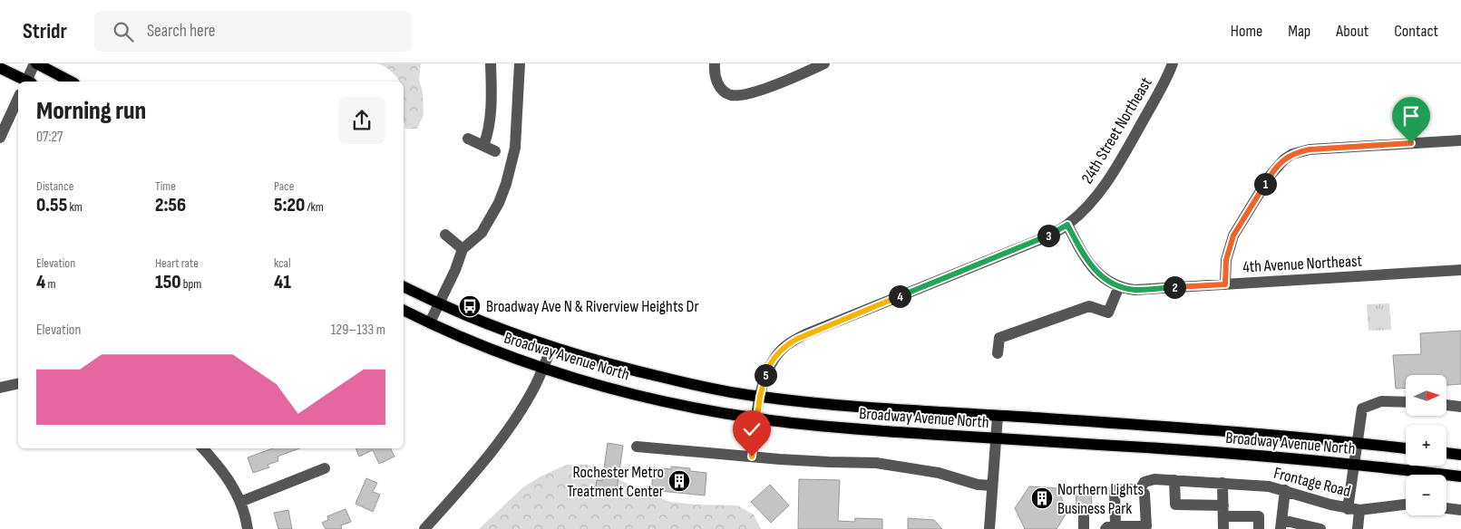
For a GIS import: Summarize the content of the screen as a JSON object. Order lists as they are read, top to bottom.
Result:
{
  "streets": {
    "main road": ["Broadway Avenue North"],
    "street": ["24th Street Northeast", "4th Avenue Northeast", "Frontage Road"]
  },
  "crossings": [
    ["24th Street Northeast", "4th Avenue Northeast"],
    ["24th Street Northeast", "Broadway Avenue North"]
  ],
  "places": {
    "bus stop": ["Broadway Ave N & Riverview Heights Dr"],
    "building": ["Rochester Metro Treatment Center", "Northern Lights Business Park"]
  },
  "north": "right",
  "page": {
    "header": "Stridr",
    "search": "Search here",
    "nav": [
      "Home",
      "Map",
      "About",
      "Contact"
    ],
    "heading": ["Morning run", "07:27"],
    "stats": [
      ["Distance", "0.55 km"],
      ["Time", "2:56"],
      ["Pace", "5:20 /km"],
      ["Elevation", "4 m"],
      ["Heart rate", "150 bpm"],
      ["kcal", "41"]
    ],
    "pins": [
      "1",
      "3",
      "2",
      "4",
      "5"
    ],
    "chart": ["Elevation", "129–133 m"],
    "map_buttons": ["+", "−"]
  }
}
